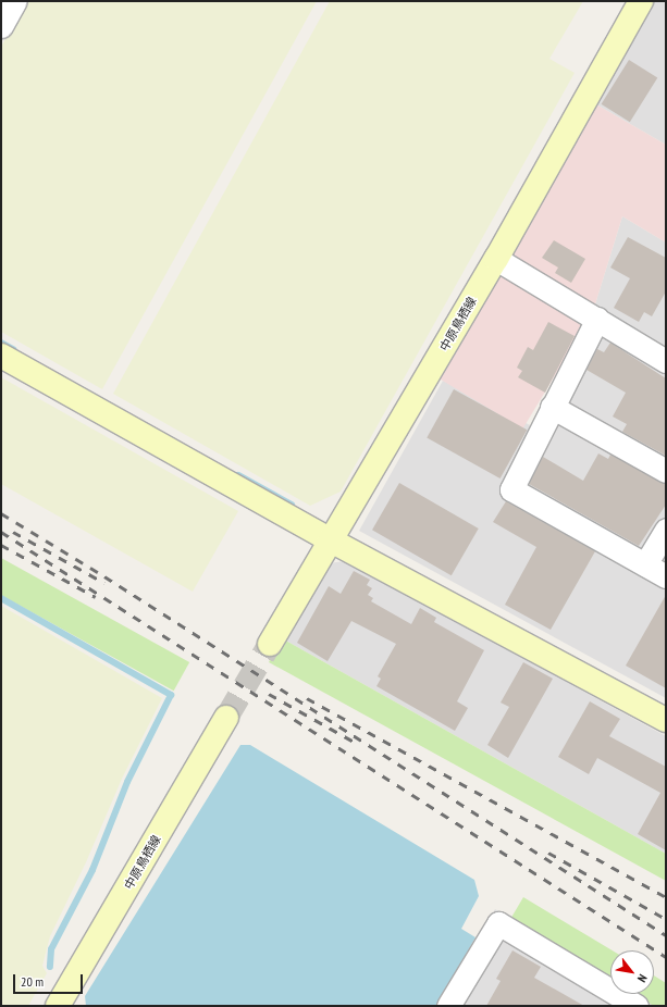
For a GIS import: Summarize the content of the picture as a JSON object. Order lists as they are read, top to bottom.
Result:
{
  "streets": {
    "main road": ["中原鳥栖線"]
  },
  "scale_bar": "20 m",
  "north": "bottom right"
}
